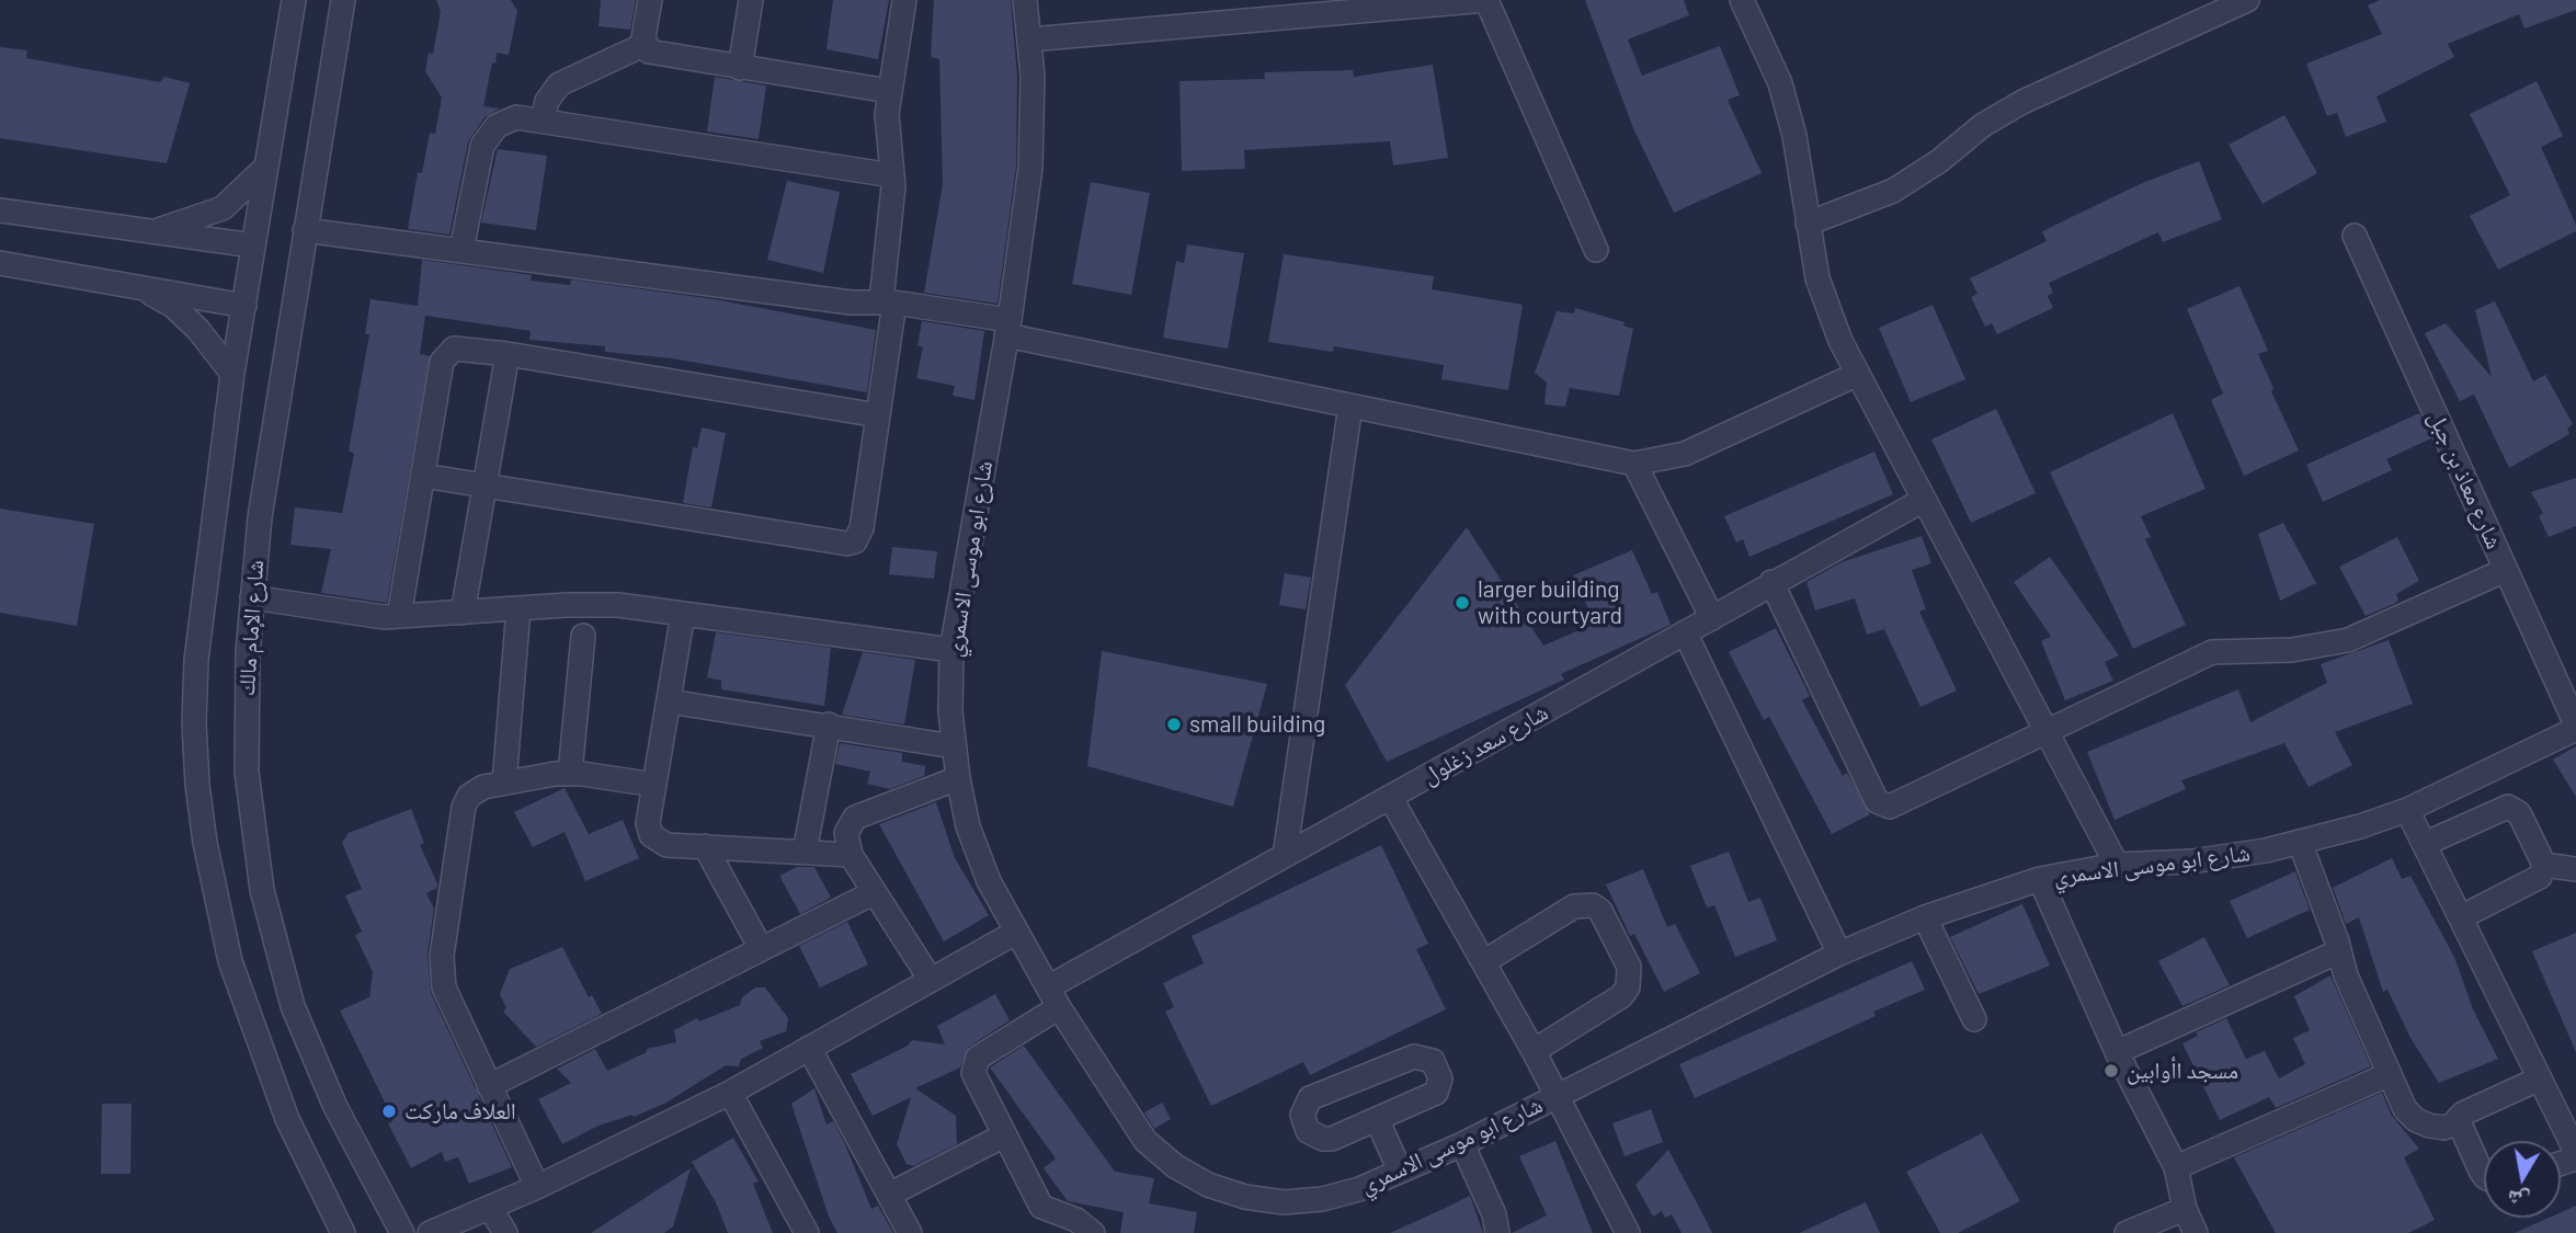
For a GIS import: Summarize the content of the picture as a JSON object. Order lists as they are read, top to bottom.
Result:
{
  "streets": {
    "street": [
      "شارع معاذ بن جبل",
      "شارع ابو موسى الاسمري",
      "شارع الإمام مالك",
      "شارع سعد زغلول"
    ]
  },
  "crossings": [
    ["شارع معاذ بن جبل", "شارع ابو موسى الاسمري"],
    ["شارع ابو موسى الاسمري", "شارع سعد زغلول"]
  ],
  "places": [
    "larger building with courtyard",
    "small building",
    "مسجد اأوابين",
    "العلاف ماركت"
  ],
  "north": "bottom"
}
